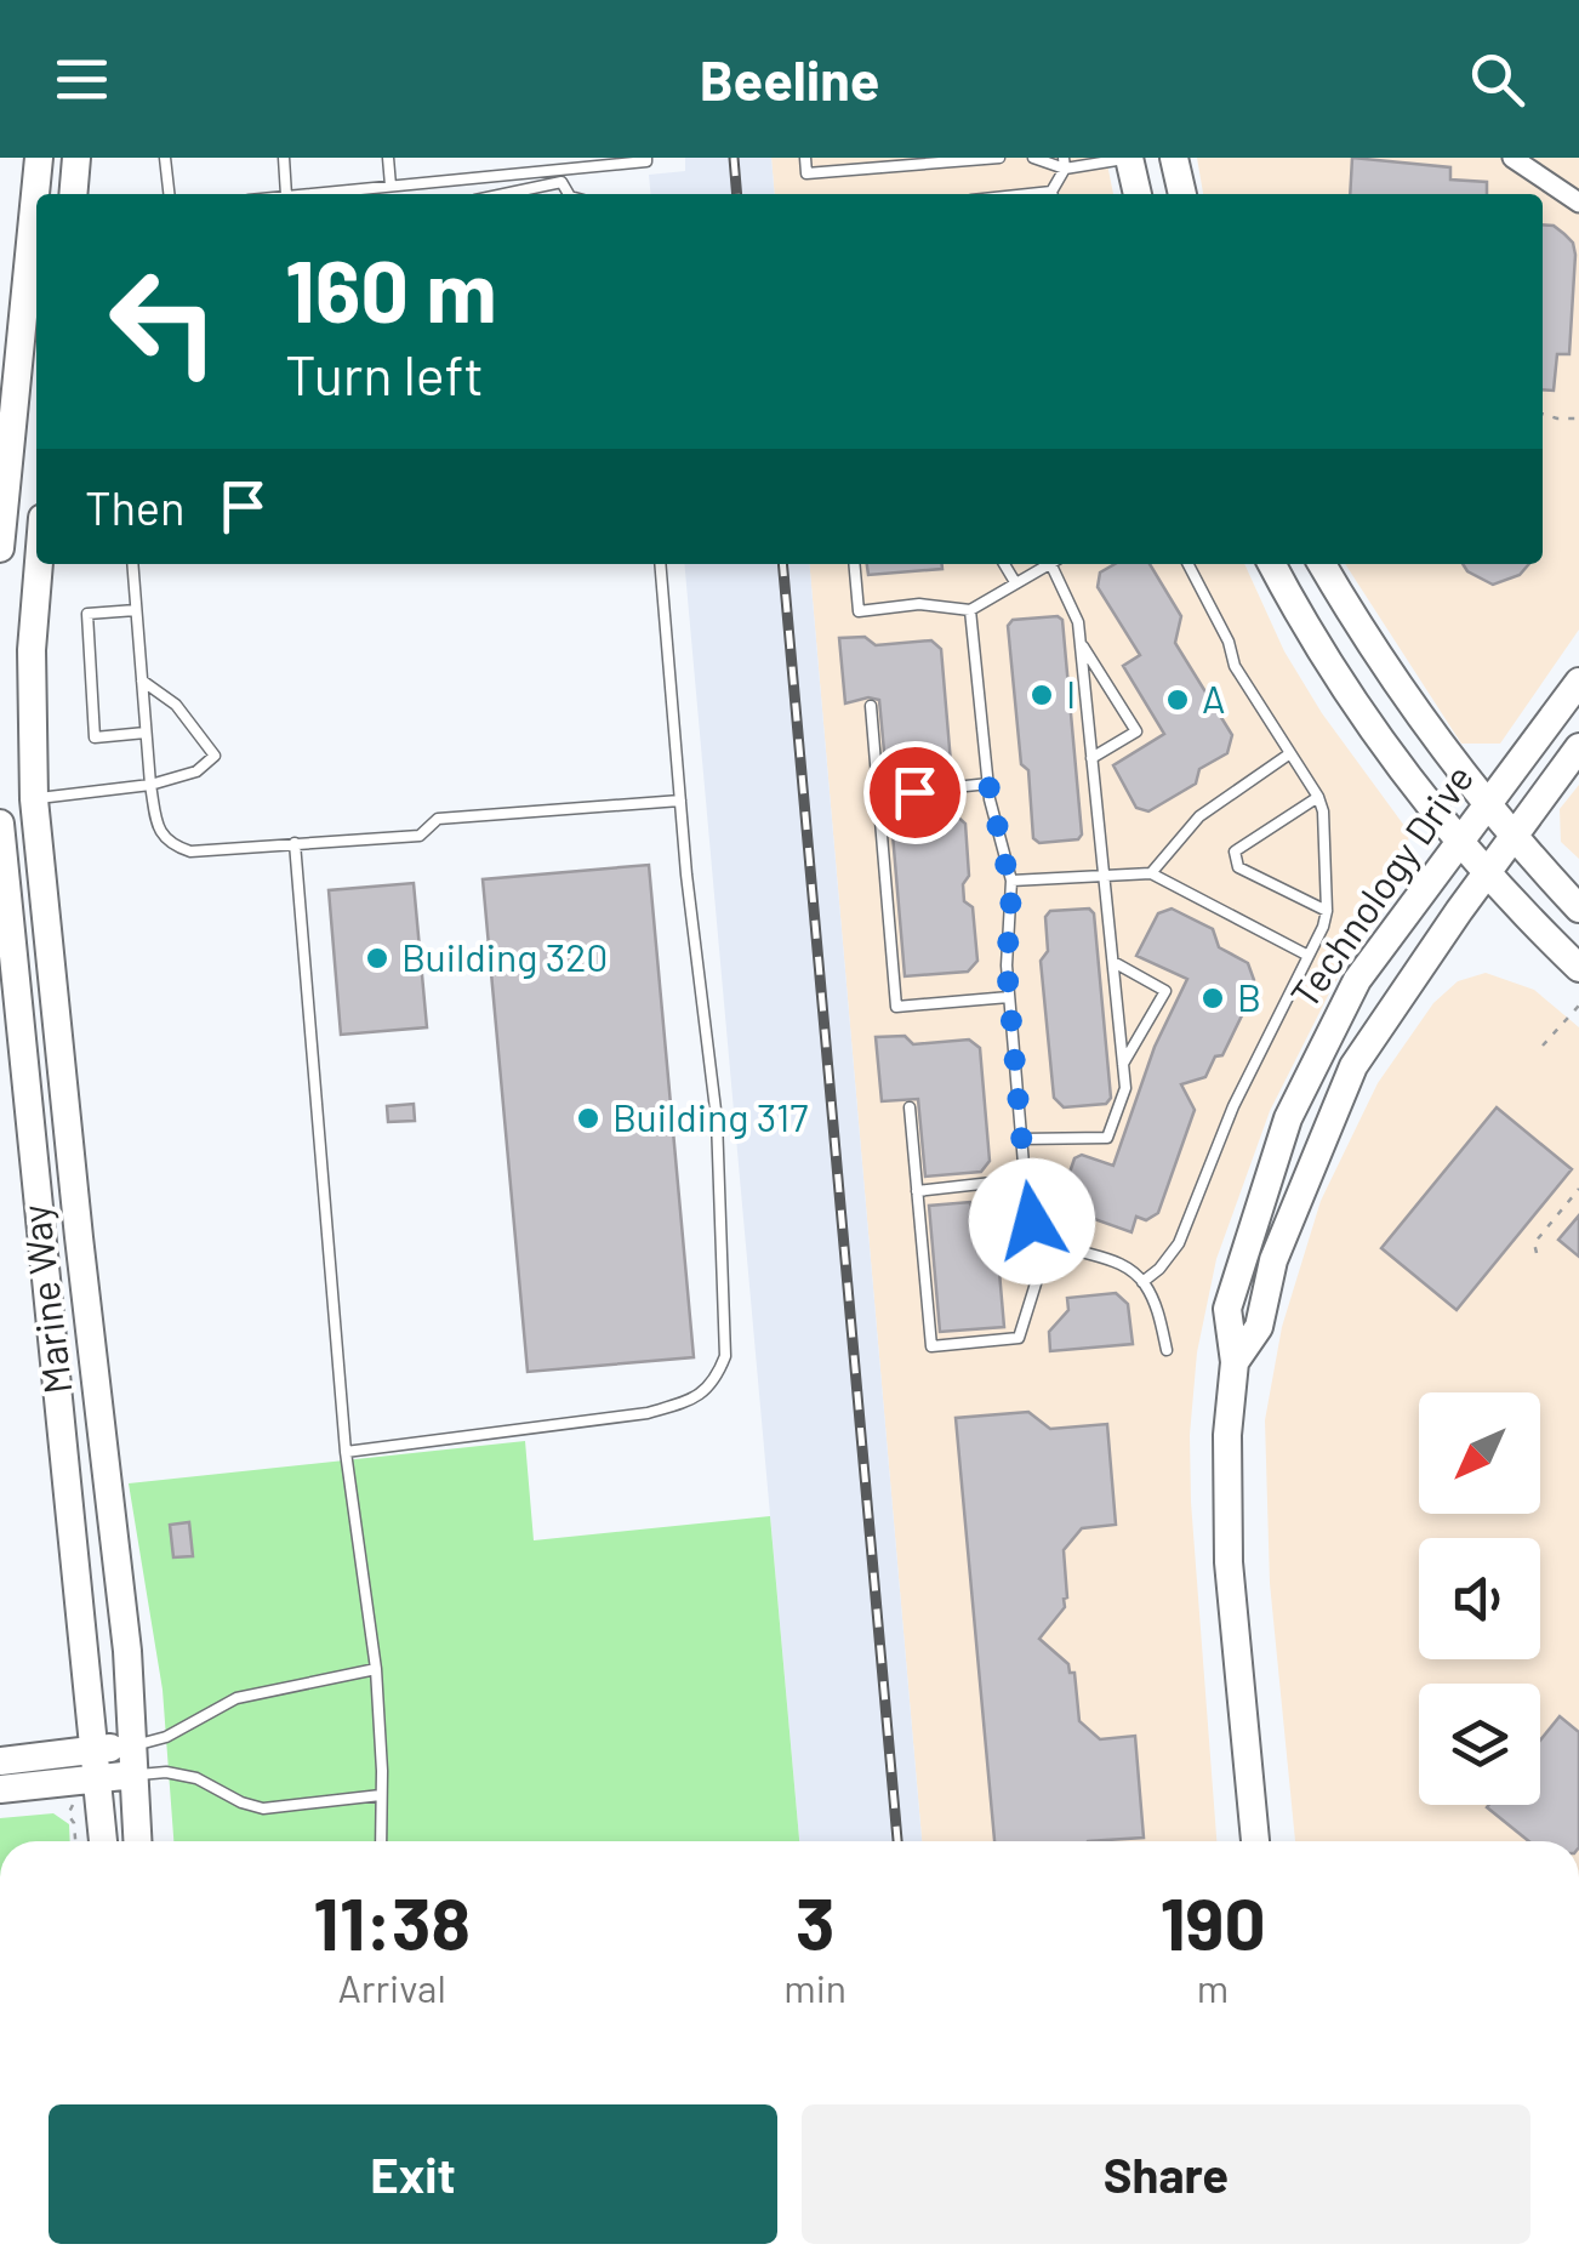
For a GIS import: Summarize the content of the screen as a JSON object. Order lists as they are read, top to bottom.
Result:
{
  "streets": {
    "main road": ["Technology Drive", "Marine Way"]
  },
  "places": [
    "I",
    "A",
    "Building 320",
    "B",
    "Building 317"
  ],
  "north": "bottom left",
  "page": {
    "header": "Beeline",
    "turn": ["160 m", "Turn left"],
    "then": "Then",
    "eta": [
      "11:38",
      "Arrival",
      "3",
      "min",
      "190",
      "m"
    ],
    "buttons": ["Exit", "Share"]
  }
}
